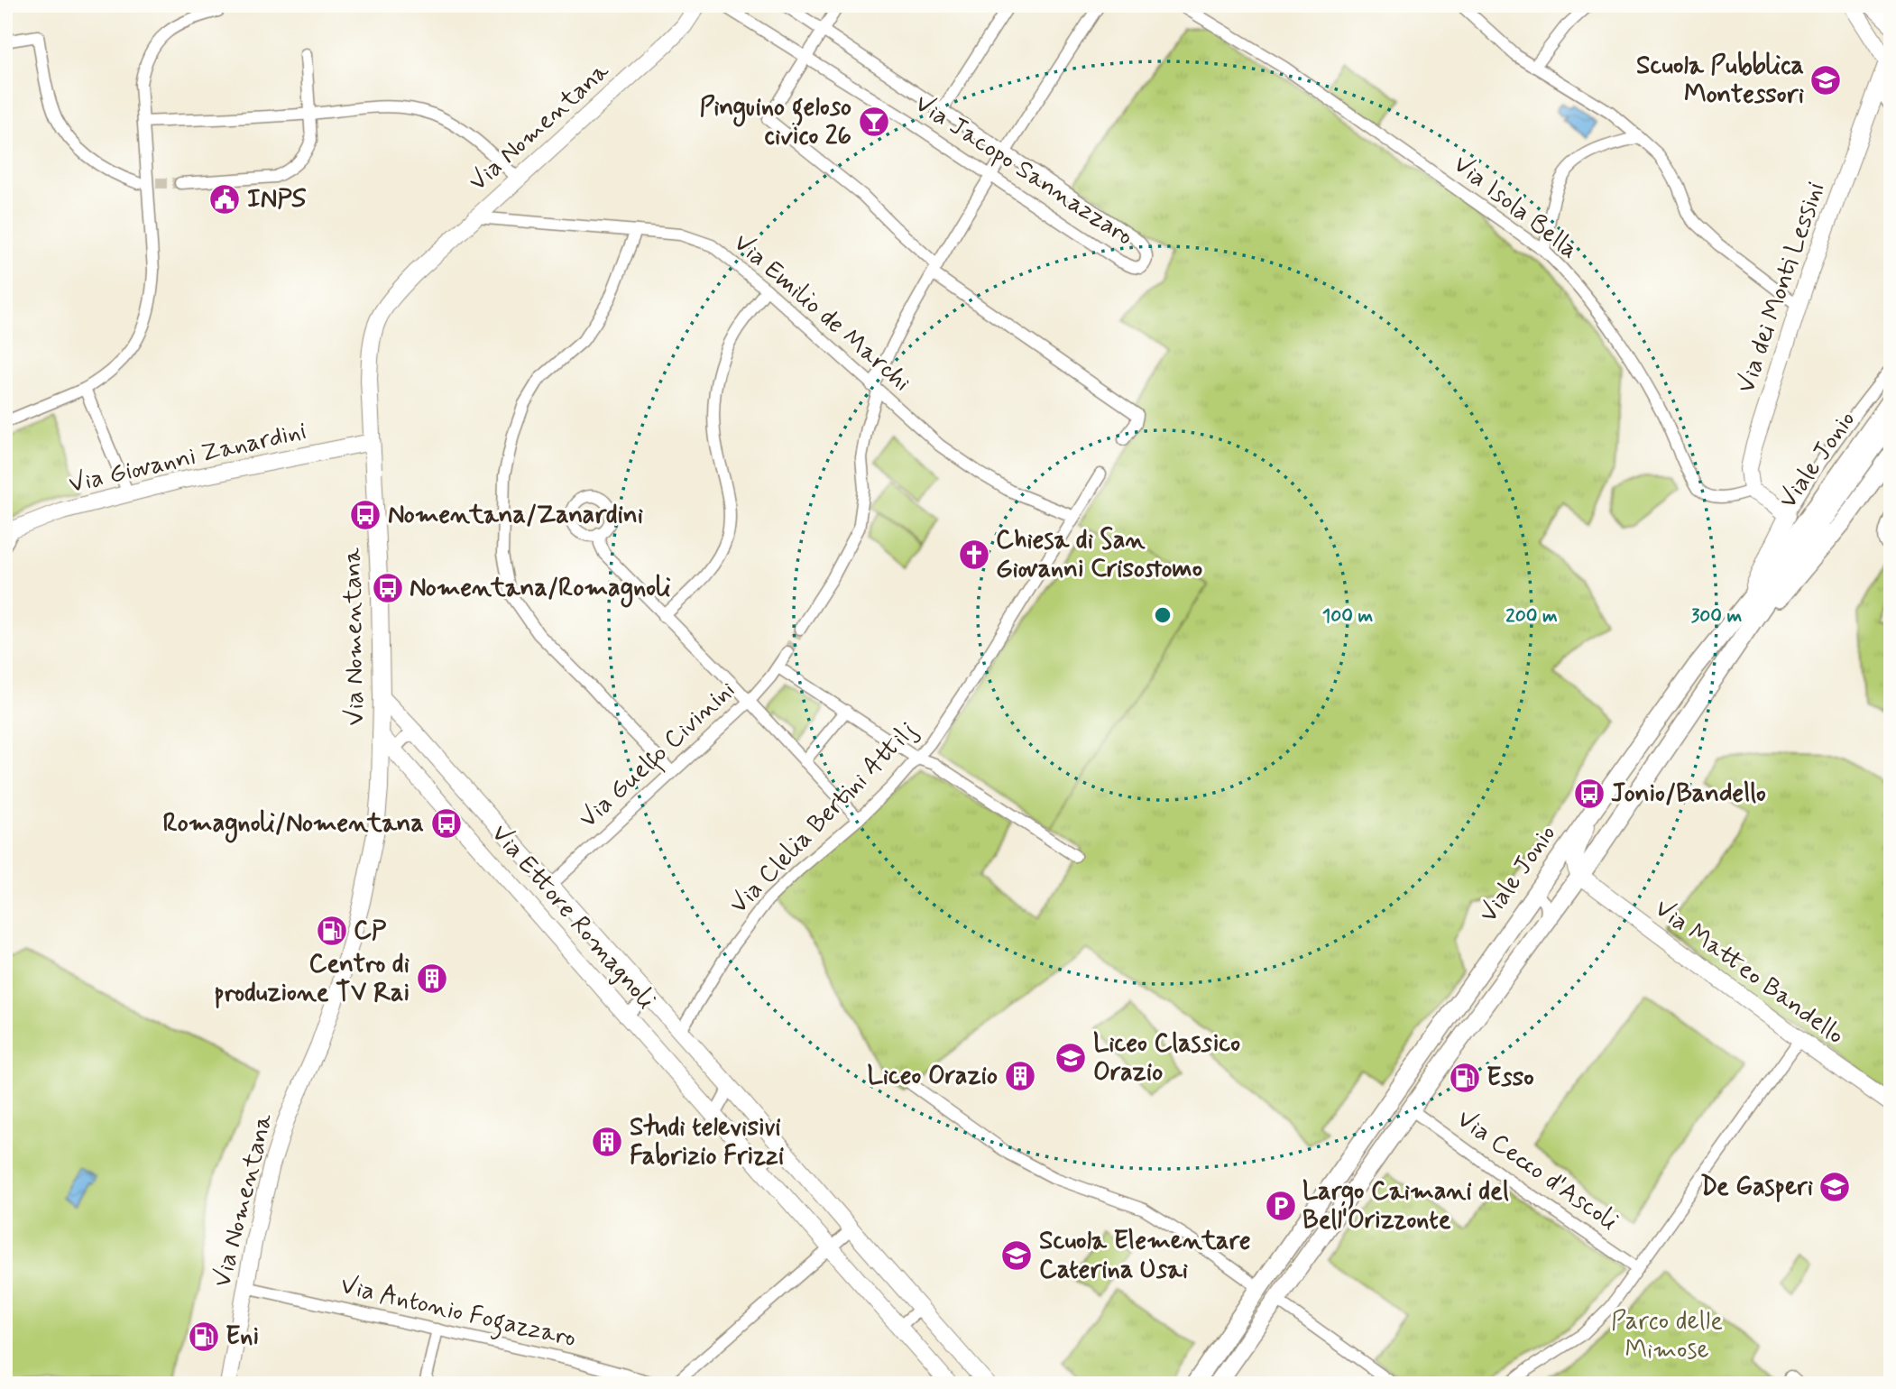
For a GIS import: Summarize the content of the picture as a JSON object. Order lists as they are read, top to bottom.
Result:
{
  "streets": {
    "main road": ["Viale Jonio"],
    "street": [
      "Via Nomentana",
      "Via Jacopo Sannazzaro",
      "Via Isola Bella",
      "Via dei Monti Lessini",
      "Via Emilio de Marchi",
      "Via Giovanni Zanardini",
      "Via Guelfo Civinini",
      "Via Clelia Bertini Attilj",
      "Via Ettore Romagnoli",
      "Via Matteo Bandello",
      "Via Cecco d'Ascoli",
      "Via Antonio Fogazzaro"
    ]
  },
  "crossings": [
    ["Via Nomentana", "Via Emilio de Marchi"],
    ["Via Nomentana", "Via Giovanni Zanardini"],
    ["Via Nomentana", "Via Ettore Romagnoli"],
    ["Via Nomentana", "Via Antonio Fogazzaro"],
    ["Via Isola Bella", "Via dei Monti Lessini"],
    ["Via Emilio de Marchi", "Via Clelia Bertini Attilj"],
    ["Viale Jonio", "Via Matteo Bandello"],
    ["Viale Jonio", "Via Cecco d'Ascoli"],
    ["Via Guelfo Civinini", "Via Ettore Romagnoli"],
    ["Via Clelia Bertini Attilj", "Via Ettore Romagnoli"]
  ],
  "parks": ["Parco delle Mimose"],
  "places": {
    "school or university": [
      "Scuola Pubblica Montessori",
      "Liceo Classico Orazio",
      "De Gasperi",
      "Scuola Elementare Caterina Usai"
    ],
    "bar": ["Pinguino geloso civico 26"],
    "public building": ["INPS"],
    "bus stop": [
      "Nomentana/Zanardini",
      "Nomentana/Romagnoli",
      "Jonio/Bandello",
      "Romagnoli/Nomentana"
    ],
    "church": ["Chiesa di San Giovanni Crisostomo"],
    "fuel station": ["CP", "Esso", "Eni"],
    "building": ["Centro di produzione TV Rai", "Liceo Orazio", "Studi televisivi Fabrizio Frizzi"],
    "parking": ["Largo Caimani del Bell'Orizzonte"]
  },
  "rings": ["100 m", "200 m", "300 m"]
}
